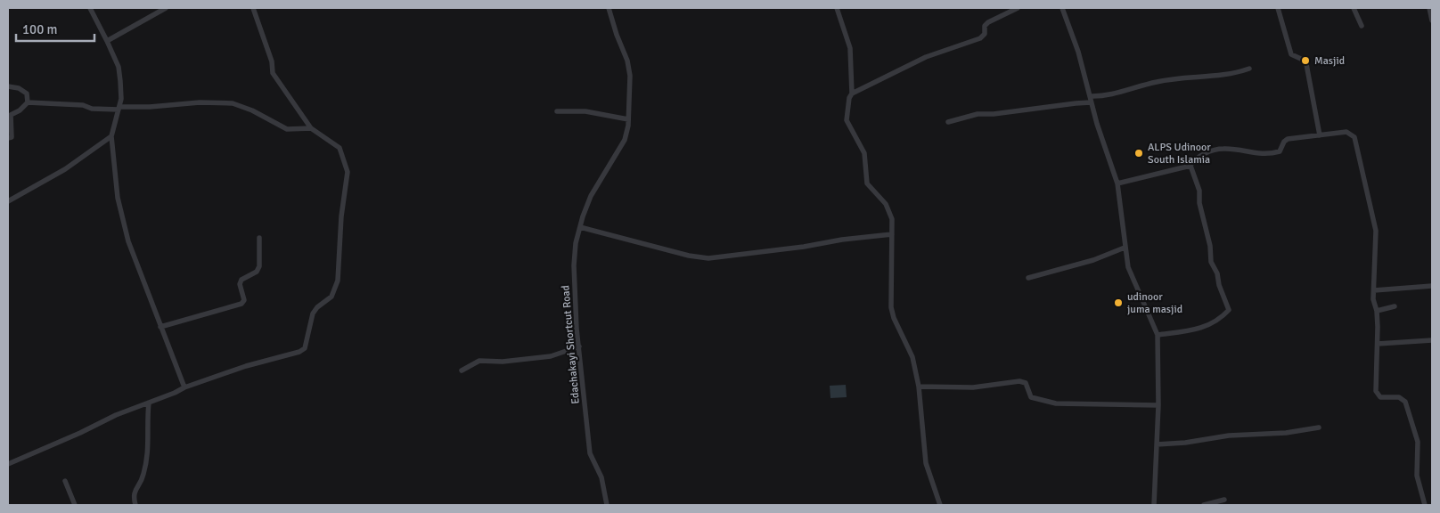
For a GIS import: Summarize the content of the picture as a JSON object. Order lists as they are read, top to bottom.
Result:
{
  "streets": {
    "street": ["Edachakayi Shortcut Road"]
  },
  "places": ["Masjid", "ALPS Udinoor South Islamia", "udinoor juma masjid"],
  "scale_bar": "100 m"
}
